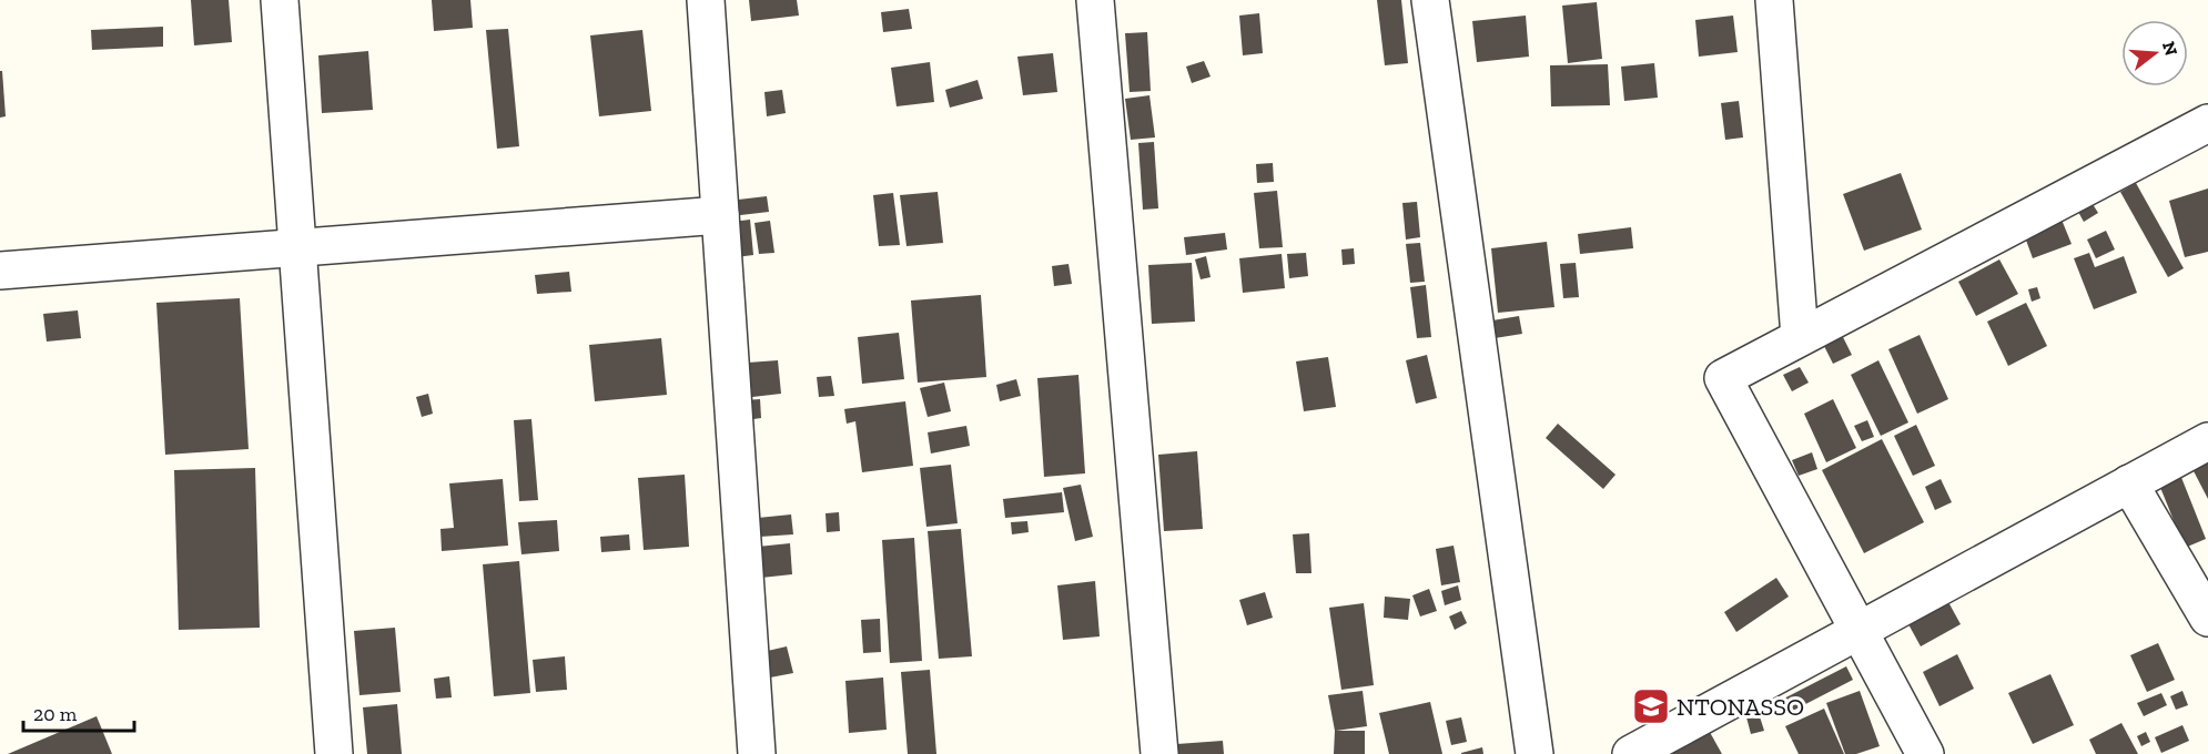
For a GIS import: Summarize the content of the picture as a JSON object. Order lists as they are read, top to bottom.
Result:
{
  "places": {
    "school or university": ["NTONASSO"]
  },
  "scale_bar": "20 m",
  "north": "right"
}
